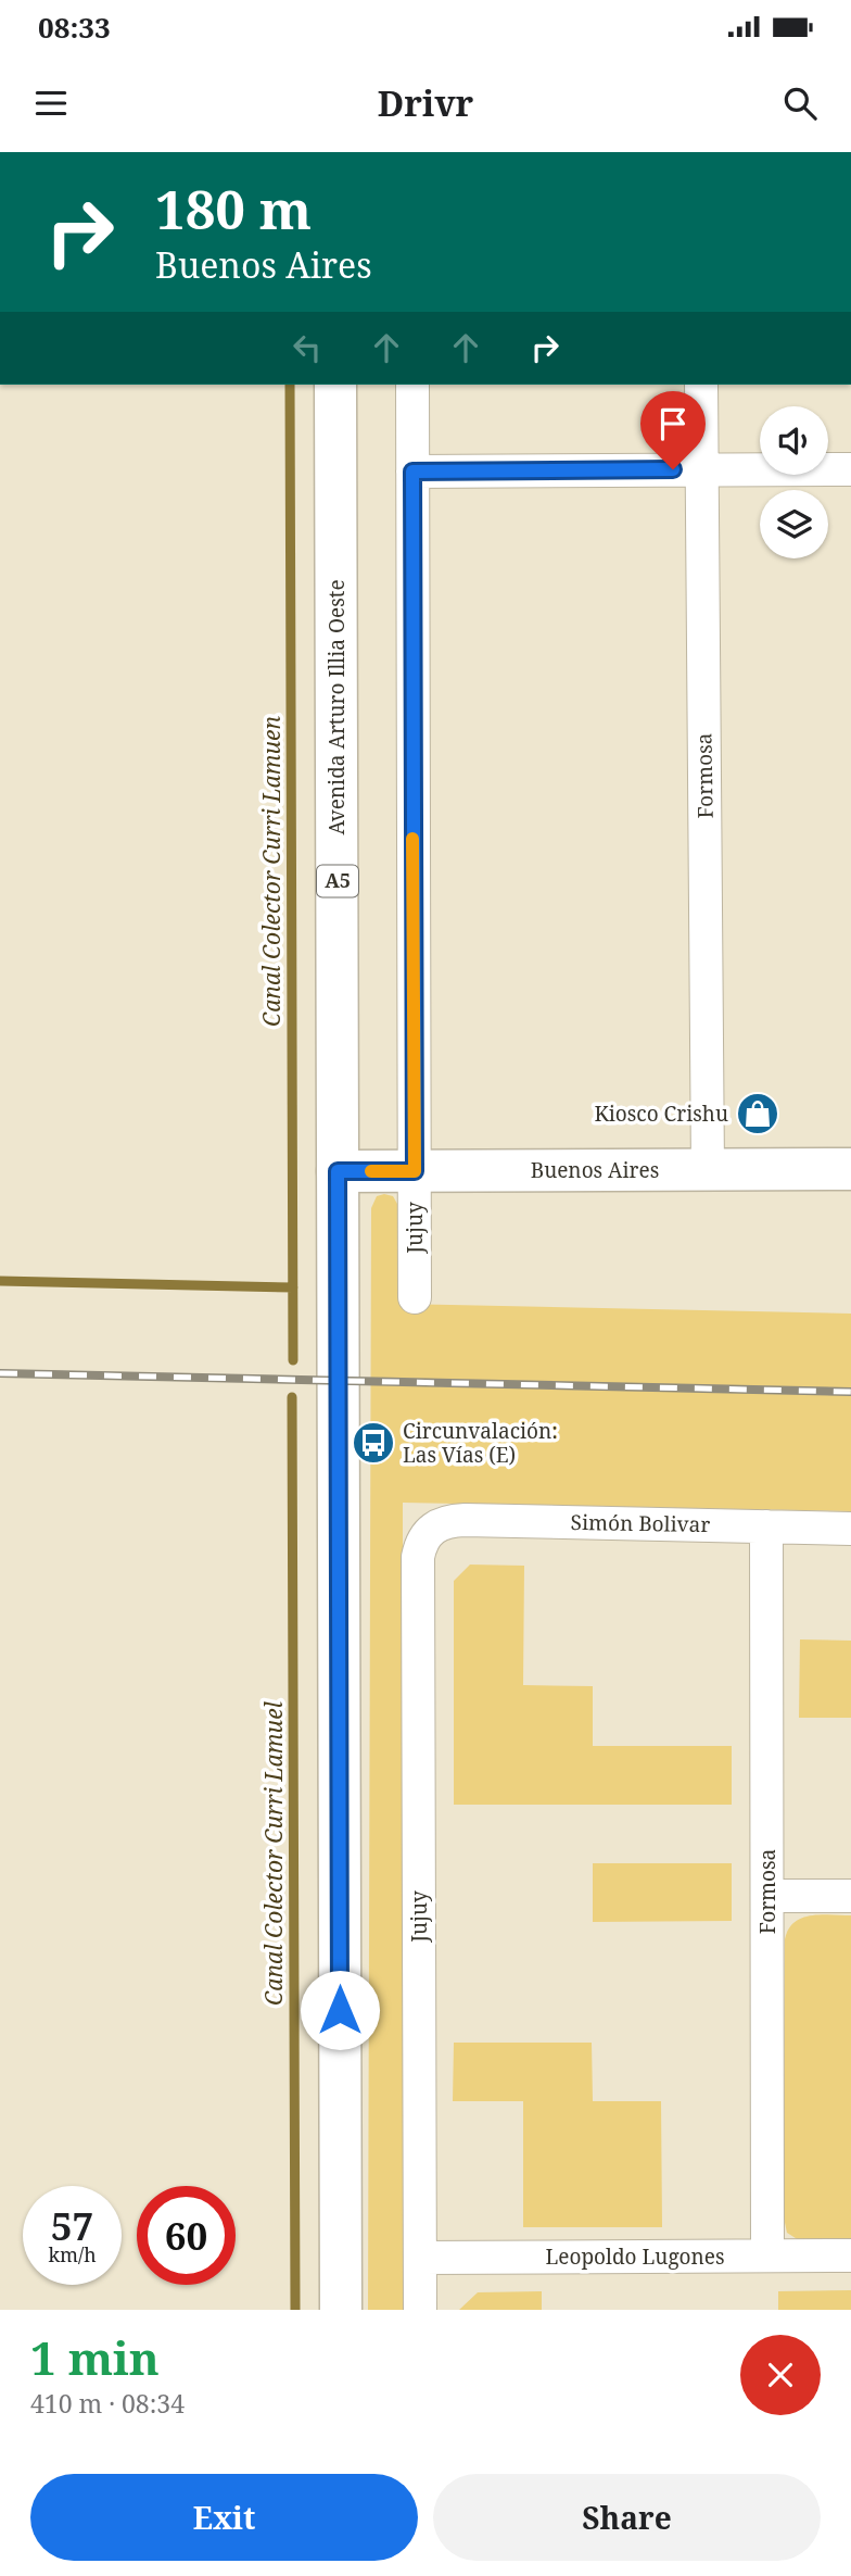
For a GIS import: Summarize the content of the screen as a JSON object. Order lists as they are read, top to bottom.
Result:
{
  "streets": {
    "main road": ["Avenida Arturo Illia Oeste", "A5", "Buenos Aires"],
    "street": [
      "Formosa",
      "Jujuy",
      "Simón Bolivar",
      "Leopoldo Lugones"
    ]
  },
  "crossings": [
    ["Avenida Arturo Illia Oeste", "Buenos Aires"],
    ["Formosa", "Buenos Aires"],
    ["Formosa", "Simón Bolivar"],
    ["Formosa", "Leopoldo Lugones"],
    ["Buenos Aires", "Jujuy"],
    ["Jujuy", "Simón Bolivar"],
    ["Jujuy", "Leopoldo Lugones"]
  ],
  "water": ["Canal Colector Curri Lamuen", "Canal Colector Curri Lamuel"],
  "places": {
    "shop": ["Kiosco Crishu"],
    "bus stop": ["Circunvalación: Las Vías (E)"]
  },
  "page": {
    "status": "08:33",
    "header": "Drivr",
    "turn": ["180 m", "Buenos Aires"],
    "speed": "57 km/h",
    "limit": "60",
    "heading": ["1 min", "410 m · 08:34"],
    "buttons": ["Exit", "Share"]
  }
}
